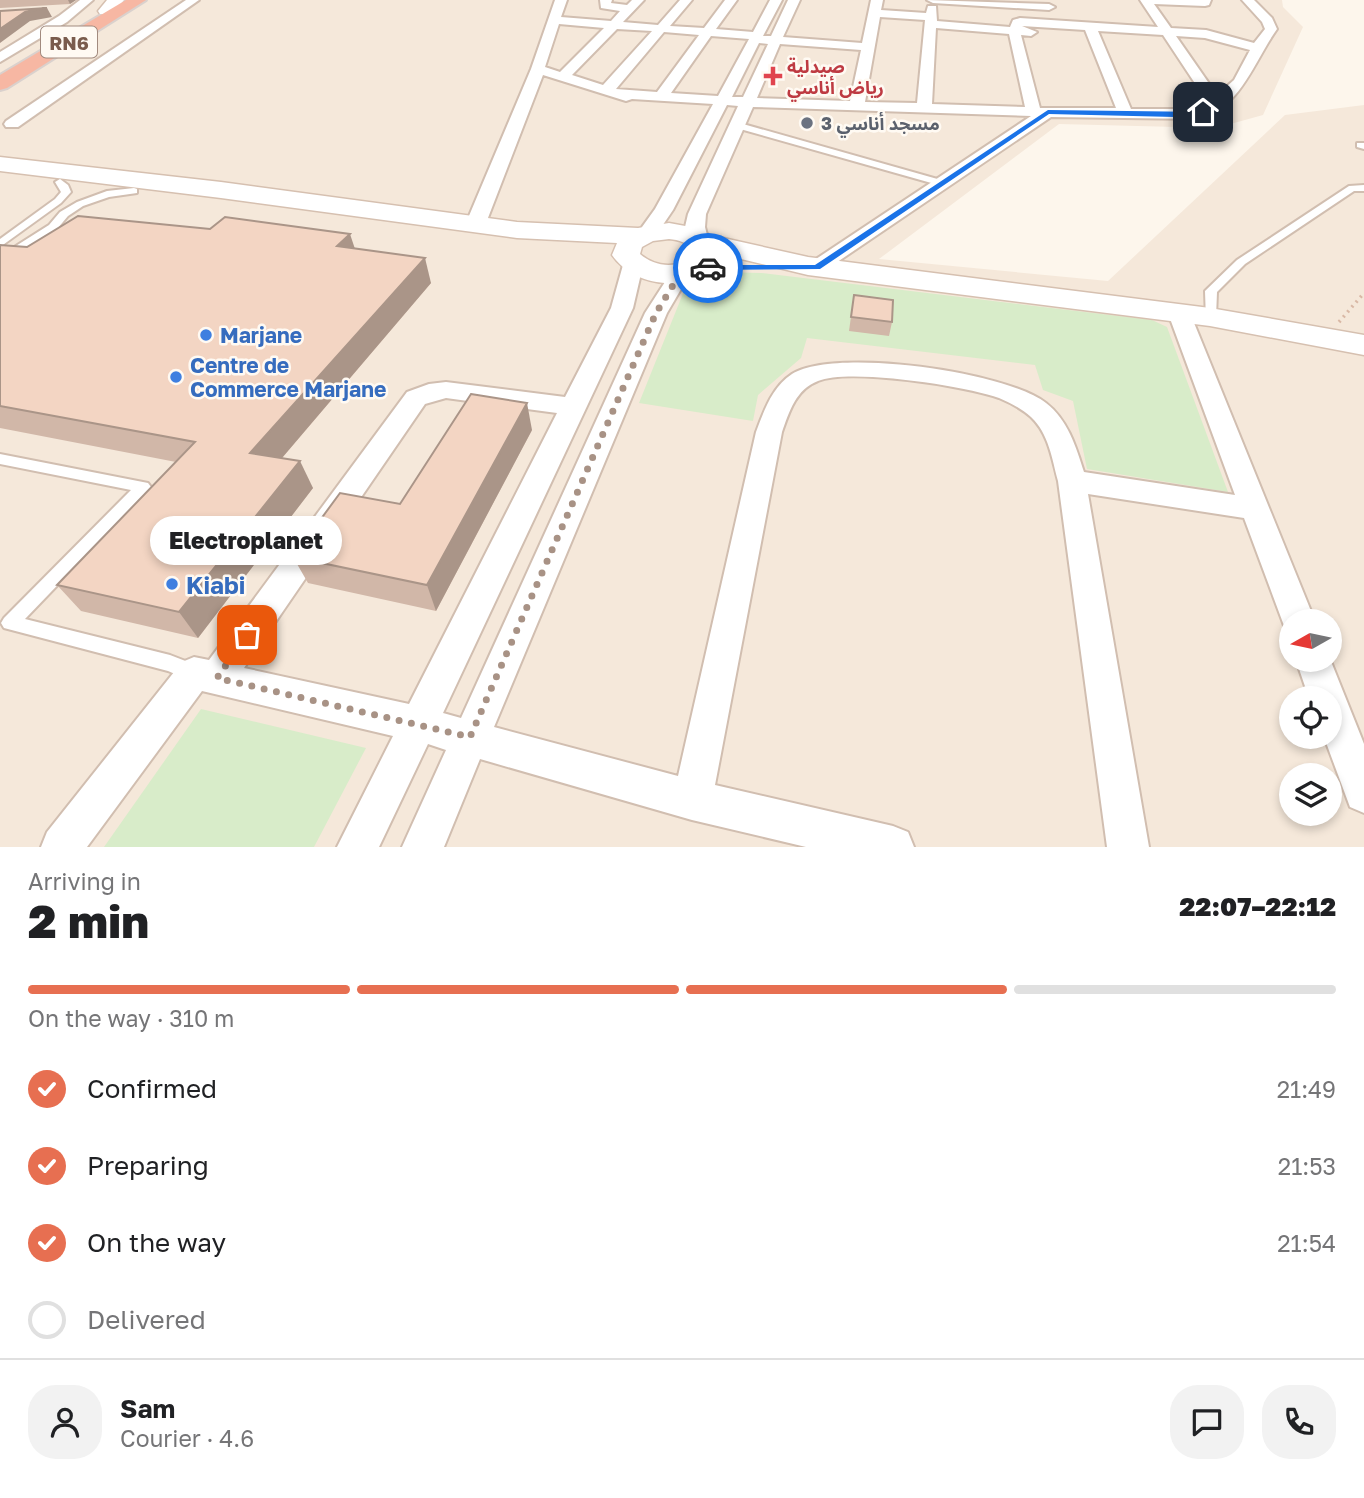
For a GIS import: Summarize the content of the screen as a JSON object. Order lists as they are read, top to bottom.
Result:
{
  "streets": {
    "highway": ["RN6"]
  },
  "places": {
    "health": ["صيدلية رياض أناسي"],
    "other": [
      "مسجد أناسي 3",
      "Marjane",
      "Centre de Commerce Marjane",
      "Kiabi",
      "Electroplanet"
    ]
  },
  "north": "left",
  "page": {
    "bubble": "Electroplanet",
    "heading": ["2 min", "Arriving in", "22:07–22:12"],
    "panel": ["Sam", "Courier · 4.6"],
    "bar": "On the way · 310 m",
    "list": [
      ["Confirmed", "21:49"],
      ["Preparing", "21:53"],
      ["On the way", "21:54"],
      "Delivered"
    ]
  }
}
